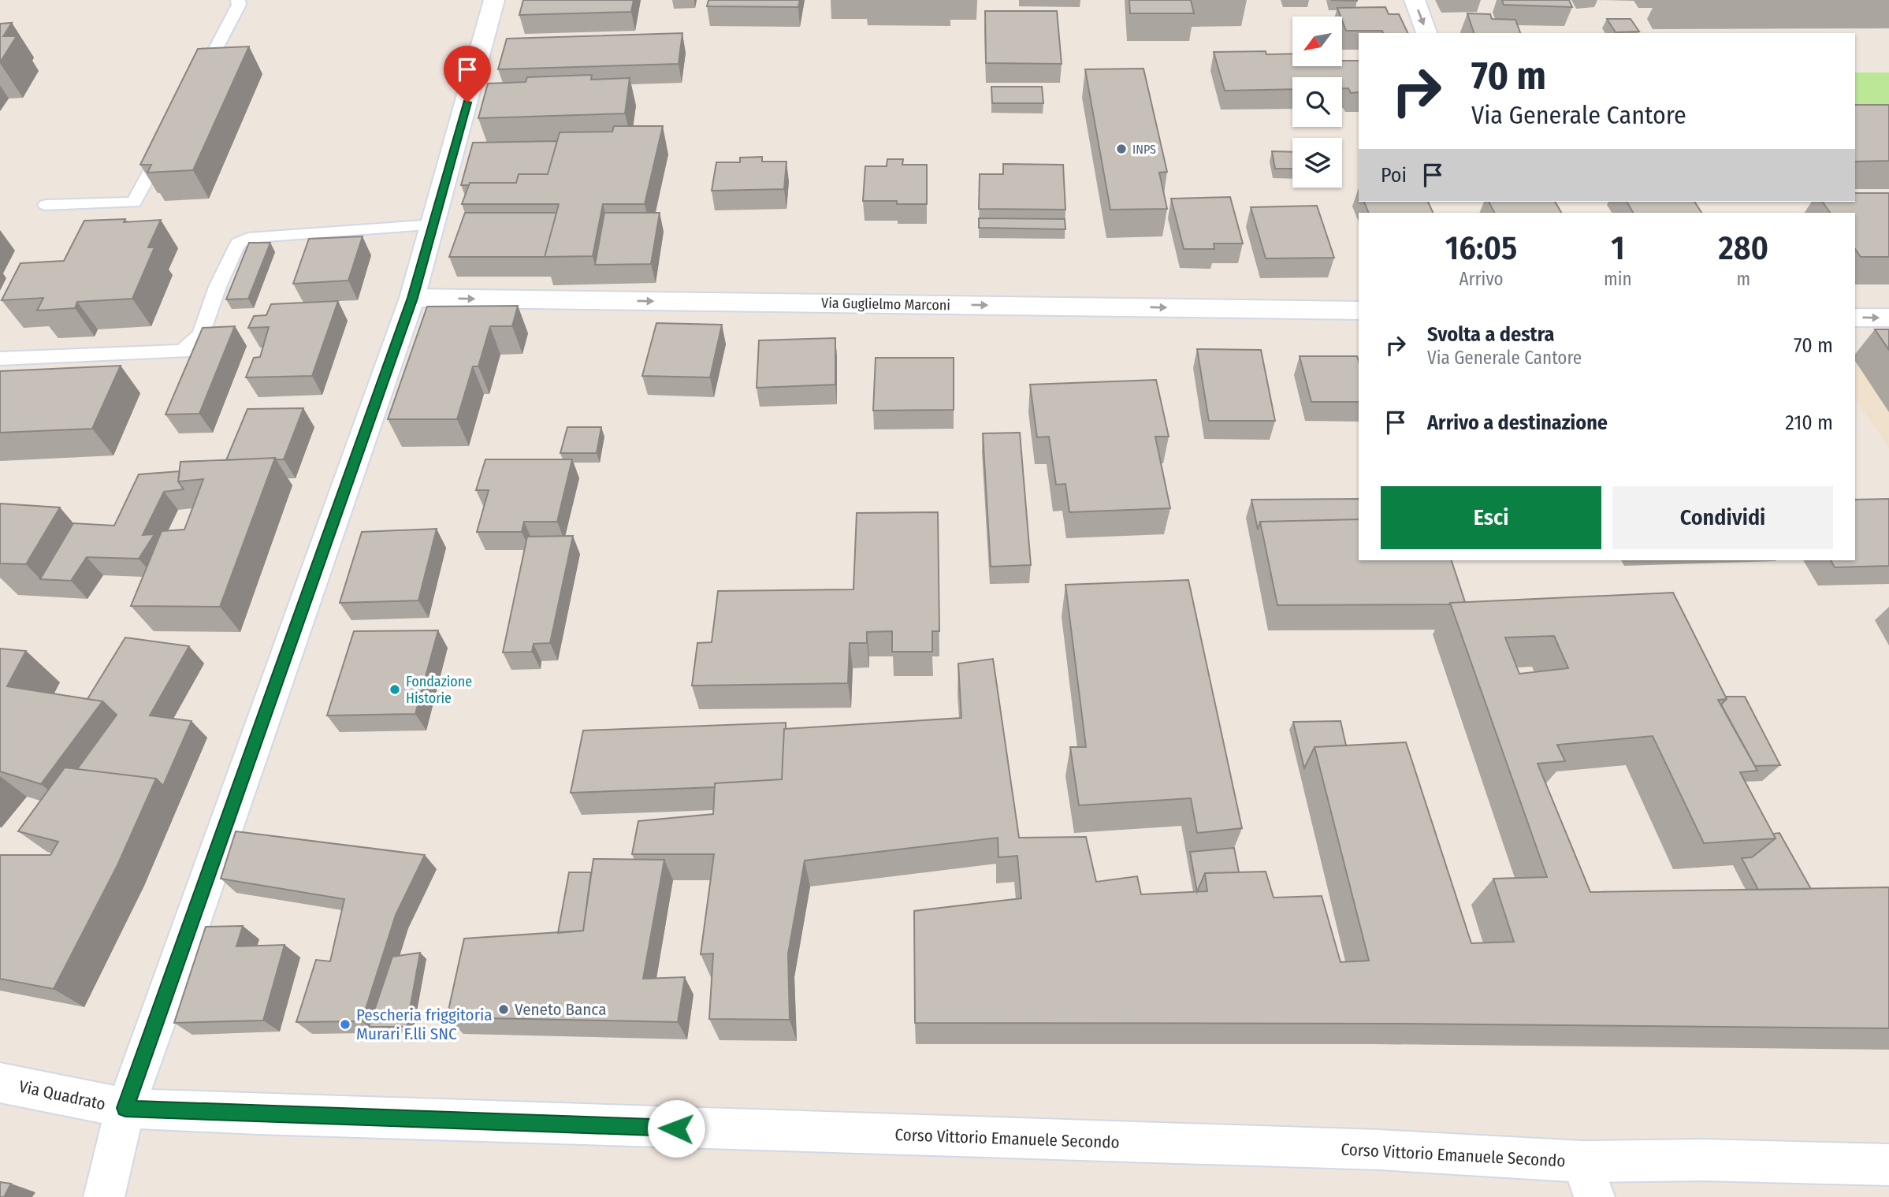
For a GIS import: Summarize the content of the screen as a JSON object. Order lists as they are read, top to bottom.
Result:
{
  "streets": {
    "street": ["Via Guglielmo Marconi", "Via Quadrato", "Corso Vittorio Emanuele Secondo"]
  },
  "crossings": [
    ["Via Quadrato", "Corso Vittorio Emanuele Secondo"]
  ],
  "one_way": ["Via Guglielmo Marconi"],
  "places": [
    "INPS",
    "Fondazione Historie",
    "Veneto Banca",
    "Pescheria friggitoria Murari F.lli SNC"
  ],
  "north": "bottom left",
  "page": {
    "turn": ["70 m", "Via Generale Cantore"],
    "then": "Poi",
    "eta": [
      "16:05",
      "Arrivo",
      "1",
      "min",
      "280",
      "m"
    ],
    "list": [
      {
        "name": "Svolta a destra",
        "note": "Via Generale Cantore",
        "value": "70 m"
      },
      {
        "name": "Arrivo a destinazione",
        "value": "210 m"
      }
    ],
    "buttons": ["Esci", "Condividi"]
  }
}
